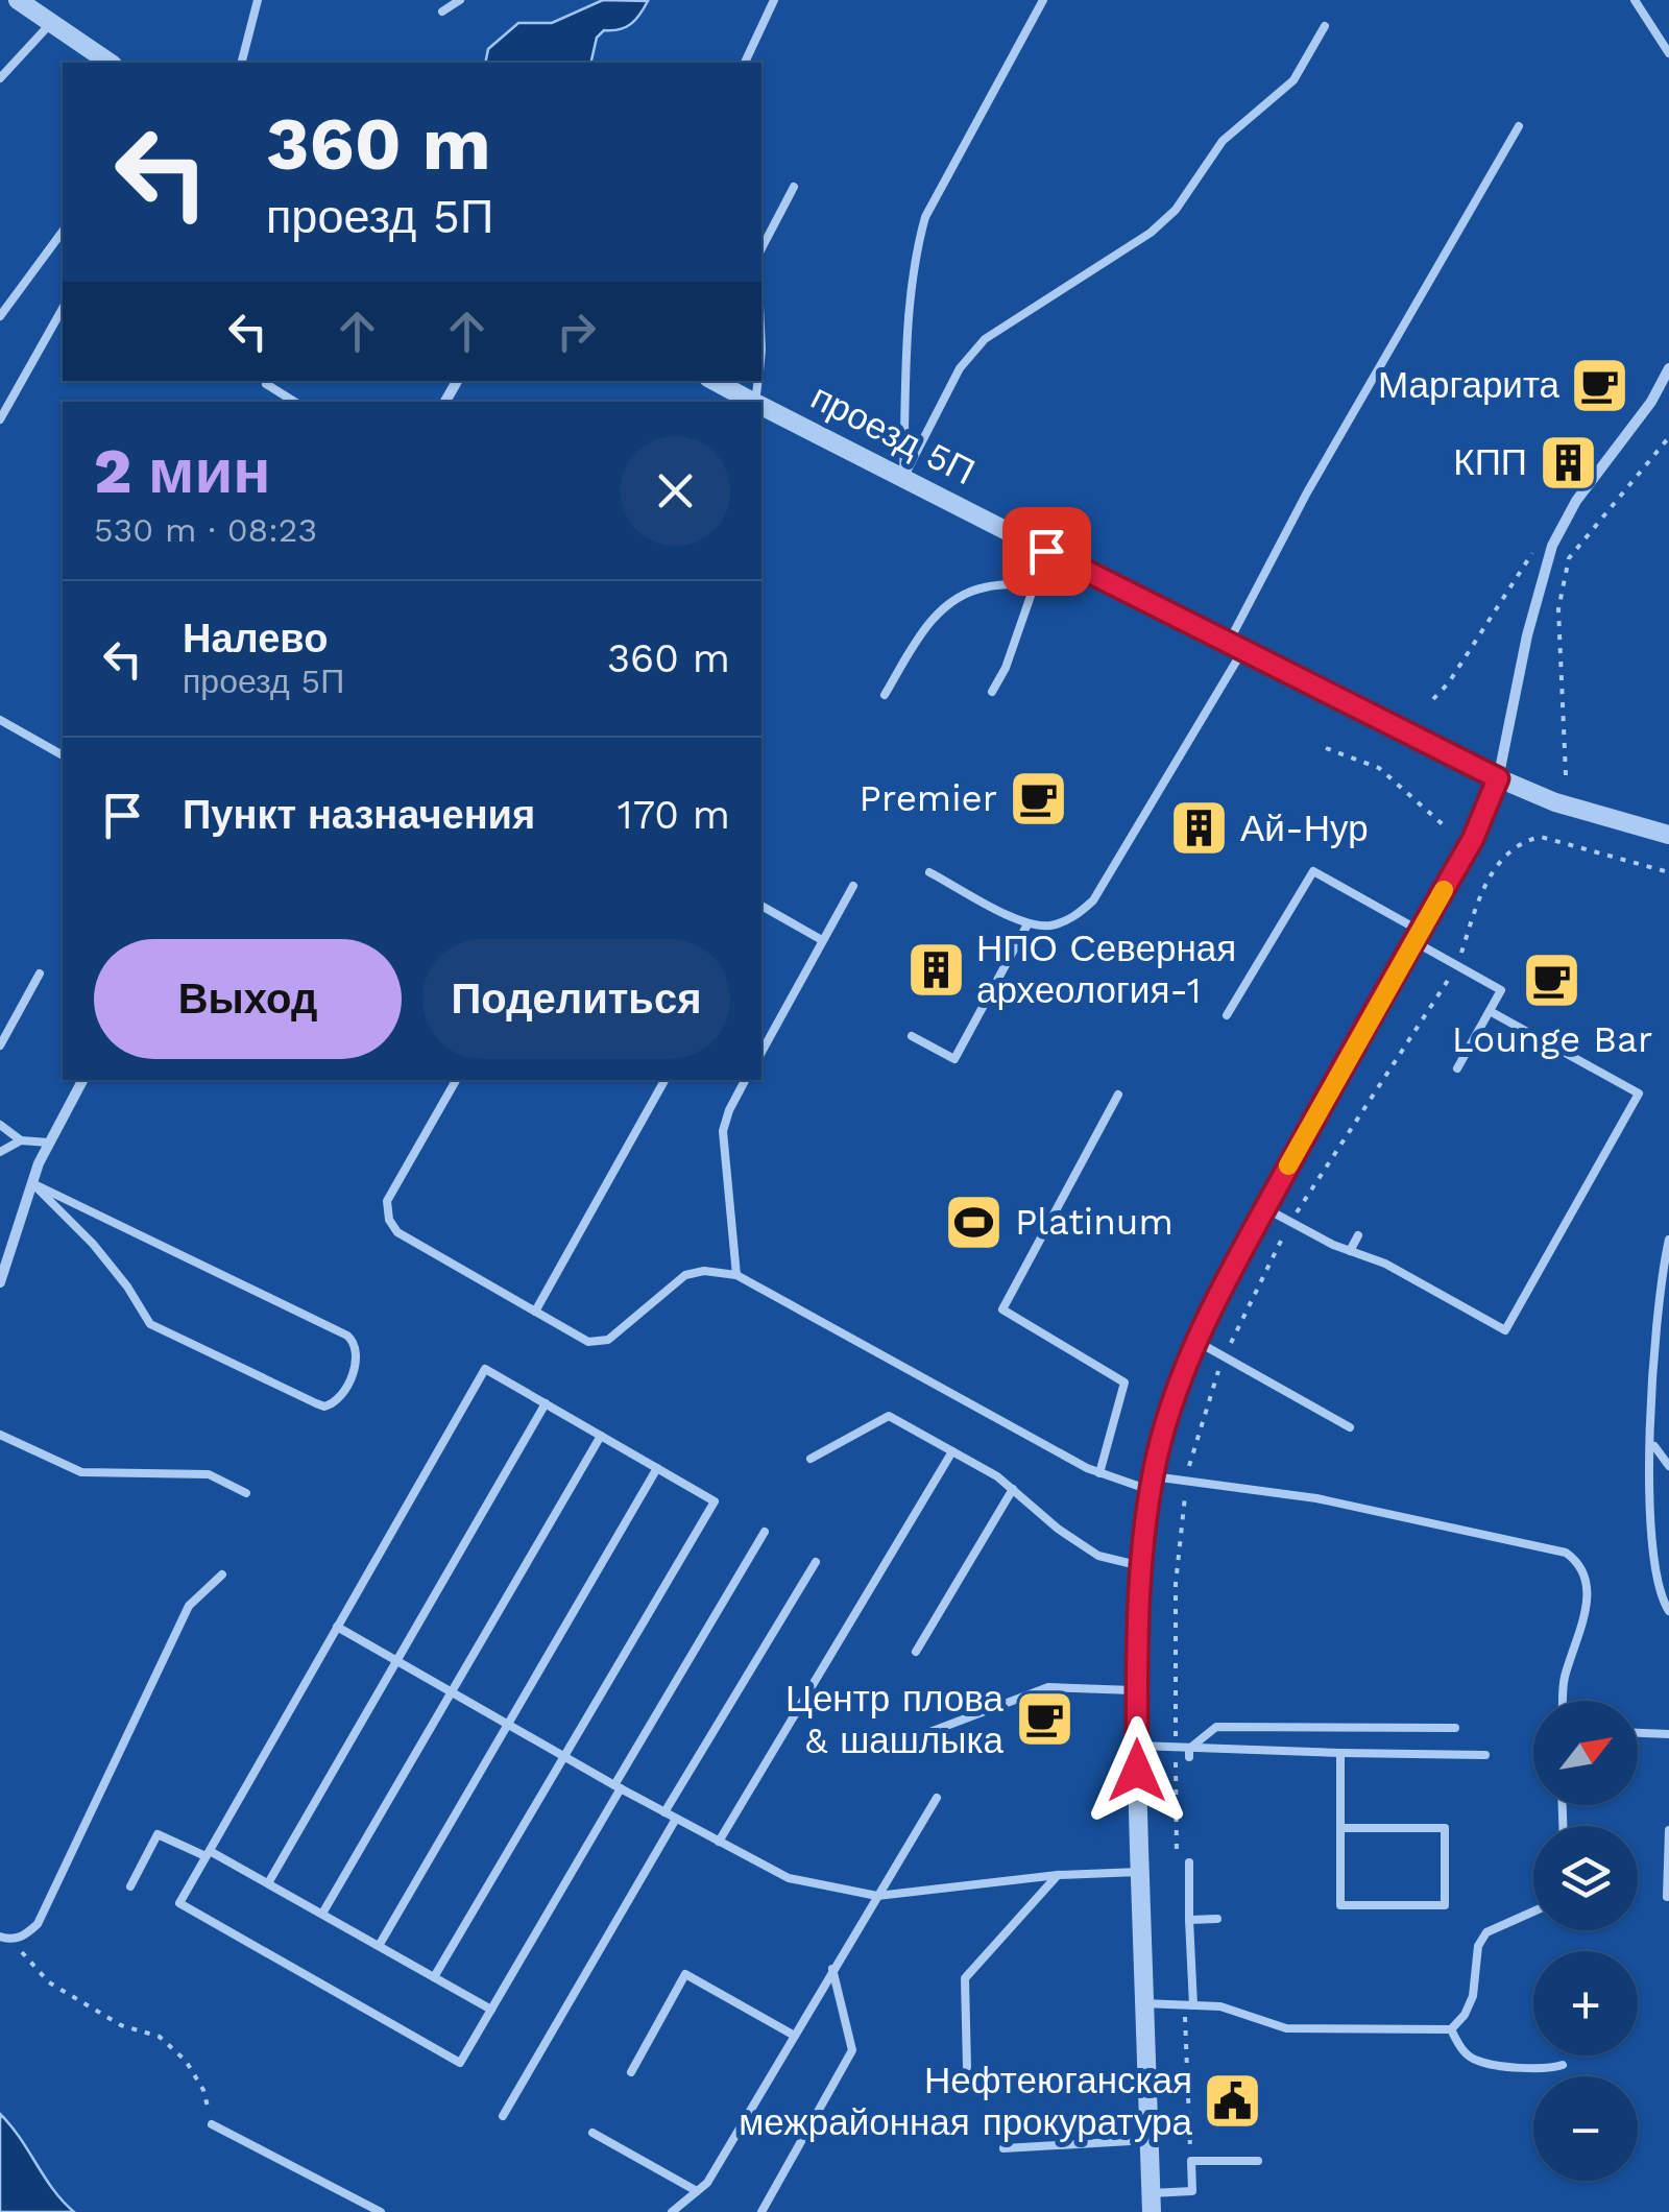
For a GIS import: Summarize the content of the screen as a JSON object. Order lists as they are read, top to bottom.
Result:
{
  "streets": {
    "street": ["проезд 5П"]
  },
  "places": {
    "cafe": [
      "Маргарита",
      "Premier",
      "Lounge Bar",
      "Центр плова & шашлыка"
    ],
    "building": ["КПП", "Ай-Нур", "НПО Северная археология-1"],
    "sports": ["Platinum"],
    "public building": ["Нефтеюганская межрайонная прокуратура"]
  },
  "north": "top right",
  "page": {
    "turn": ["360 m", "проезд 5П"],
    "heading": ["2 мин", "530 m · 08:23"],
    "list": [
      {
        "name": "Налево",
        "note": "проезд 5П",
        "value": "360 m"
      },
      {
        "name": "Пункт назначения",
        "value": "170 m"
      }
    ],
    "buttons": ["Выход", "Поделиться"],
    "map_buttons": ["+", "−"]
  }
}
